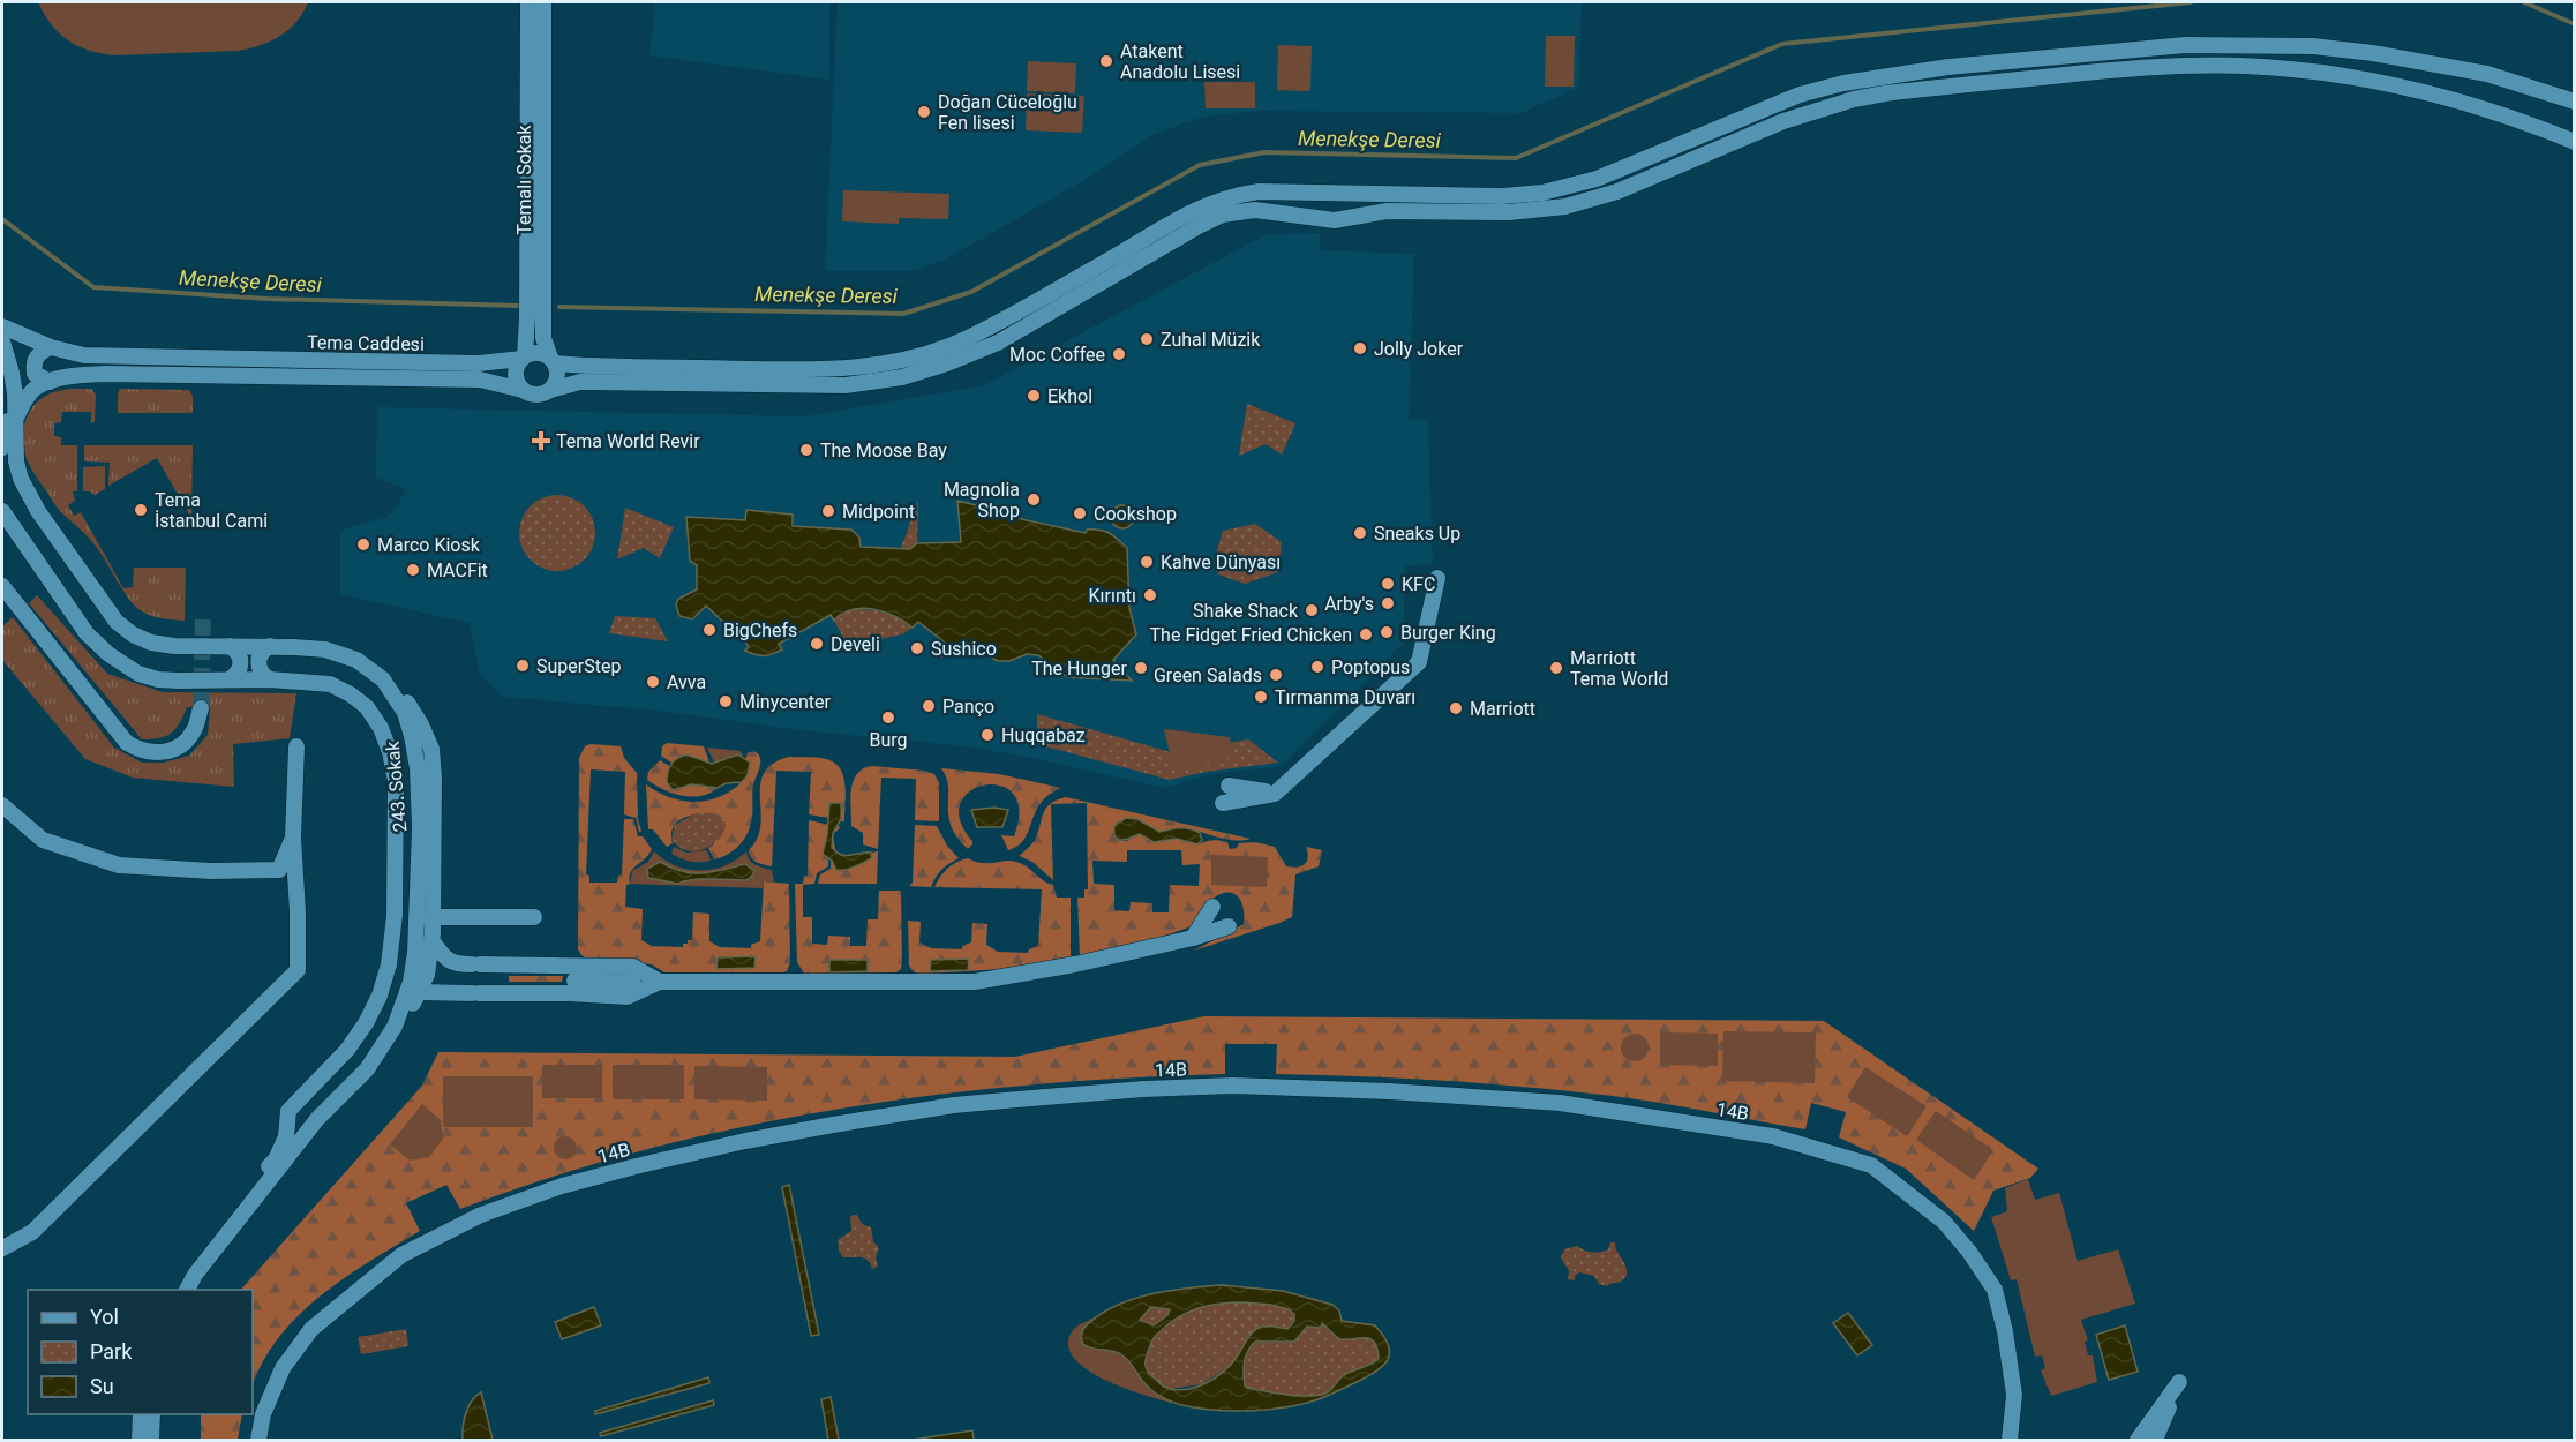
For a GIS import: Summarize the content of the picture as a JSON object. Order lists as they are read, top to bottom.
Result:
{
  "streets": {
    "street": [
      "Temalı Sokak",
      "Tema Caddesi",
      "243. Sokak",
      "14B"
    ]
  },
  "crossings": [
    ["Temalı Sokak", "Tema Caddesi"]
  ],
  "water": ["Menekşe Deresi"],
  "places": {
    "other": [
      "Atakent Anadolu Lisesi",
      "Doğan Cüceloğlu Fen lisesi",
      "Zuhal Müzik",
      "Jolly Joker",
      "Moc Coffee",
      "Ekhol",
      "The Moose Bay",
      "Magnolia Shop",
      "Tema İstanbul Cami",
      "Midpoint",
      "Cookshop",
      "Sneaks Up",
      "Marco Kiosk",
      "Kahve Dünyası",
      "MACFit",
      "KFC",
      "Kırıntı",
      "Arby's",
      "Shake Shack",
      "BigChefs",
      "Burger King",
      "The Fidget Fried Chicken",
      "Develi",
      "Sushico",
      "SuperStep",
      "Poptopus",
      "The Hunger",
      "Marriott Tema World",
      "Green Salads",
      "Avva",
      "Tırmanma Duvarı",
      "Minycenter",
      "Panço",
      "Marriott",
      "Burg",
      "Huqqabaz"
    ],
    "health": ["Tema World Revir"]
  },
  "legend": ["Yol", "Park", "Su"]
}
